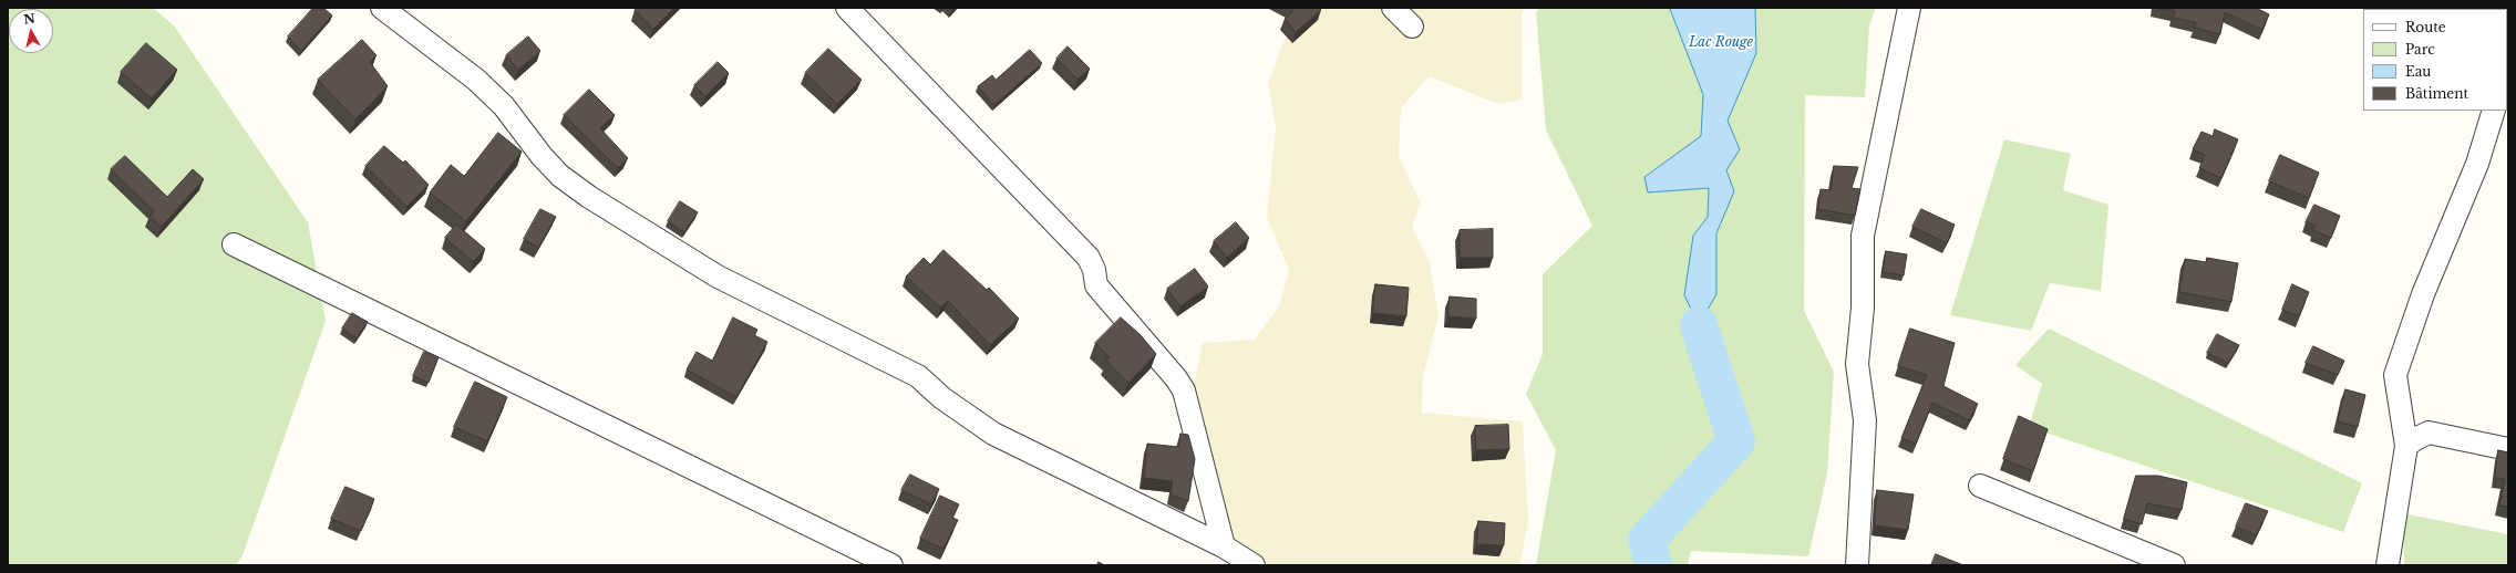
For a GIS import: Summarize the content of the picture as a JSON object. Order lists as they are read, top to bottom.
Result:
{
  "water": ["Lac Rouge"],
  "legend": [
    "Route",
    "Parc",
    "Eau",
    "Bâtiment"
  ],
  "north": "top"
}
